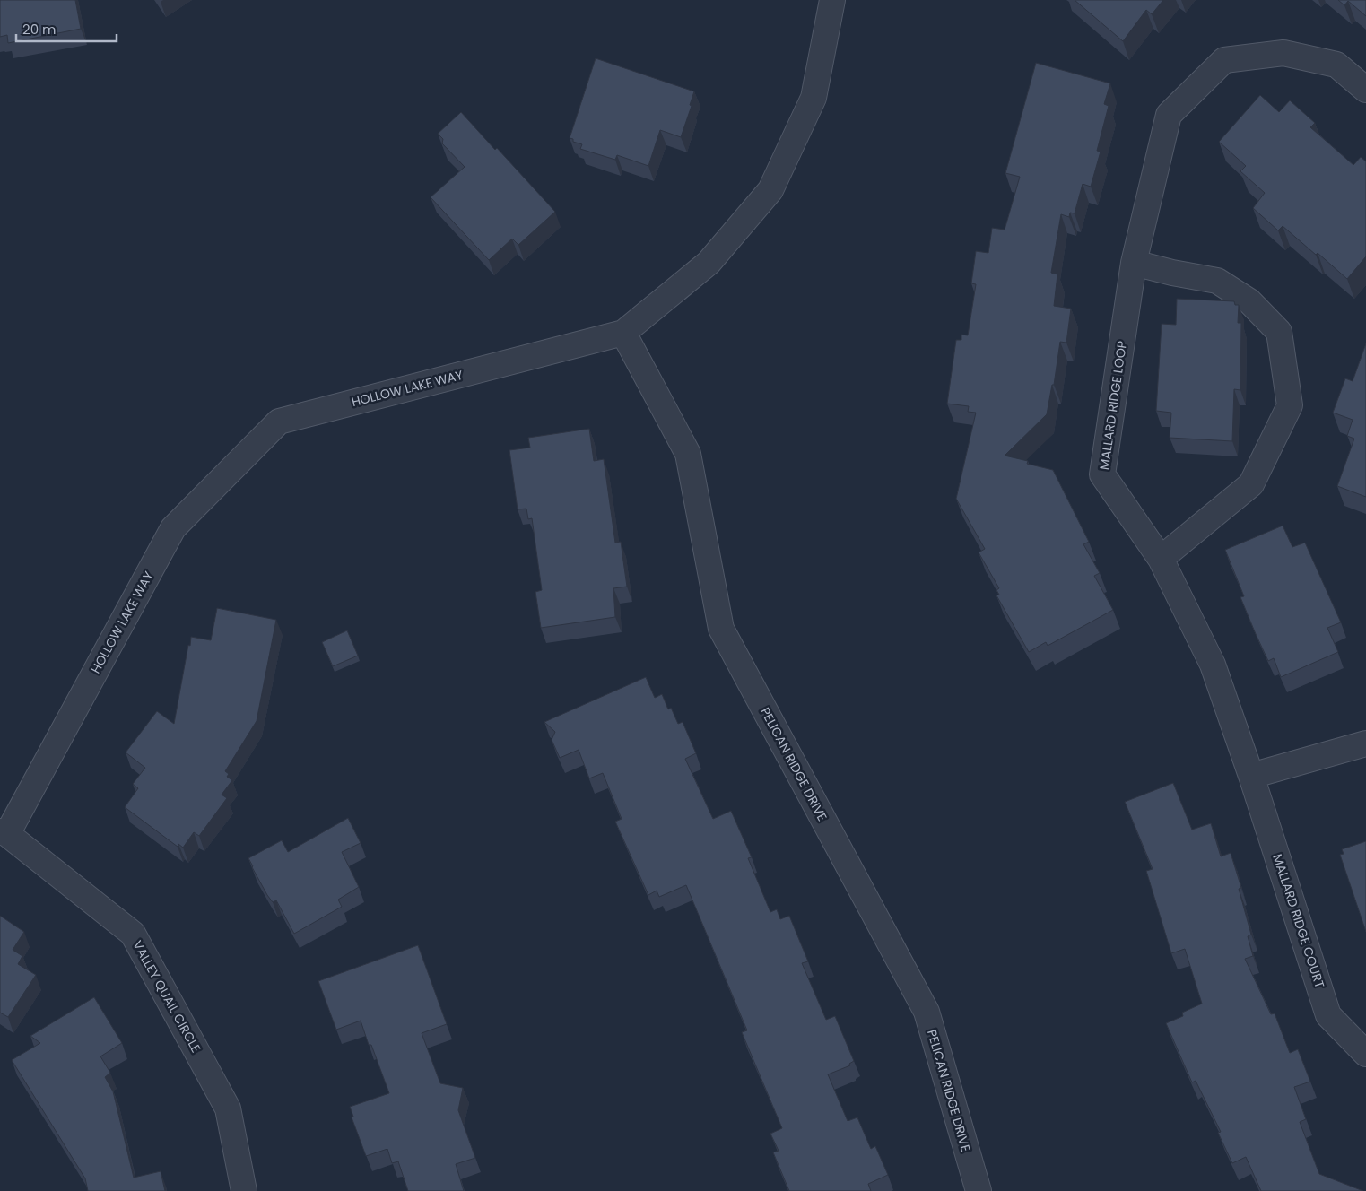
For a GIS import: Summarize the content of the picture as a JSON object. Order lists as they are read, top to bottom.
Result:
{
  "streets": {
    "street": [
      "HOLLOW LAKE WAY",
      "MALLARD RIDGE LOOP",
      "PELICAN RIDGE DRIVE",
      "MALLARD RIDGE COURT",
      "VALLEY QUAIL CIRCLE"
    ]
  },
  "crossings": [
    ["HOLLOW LAKE WAY", "PELICAN RIDGE DRIVE"],
    ["HOLLOW LAKE WAY", "VALLEY QUAIL CIRCLE"],
    ["MALLARD RIDGE LOOP", "MALLARD RIDGE COURT"]
  ],
  "scale_bar": "20 m"
}
